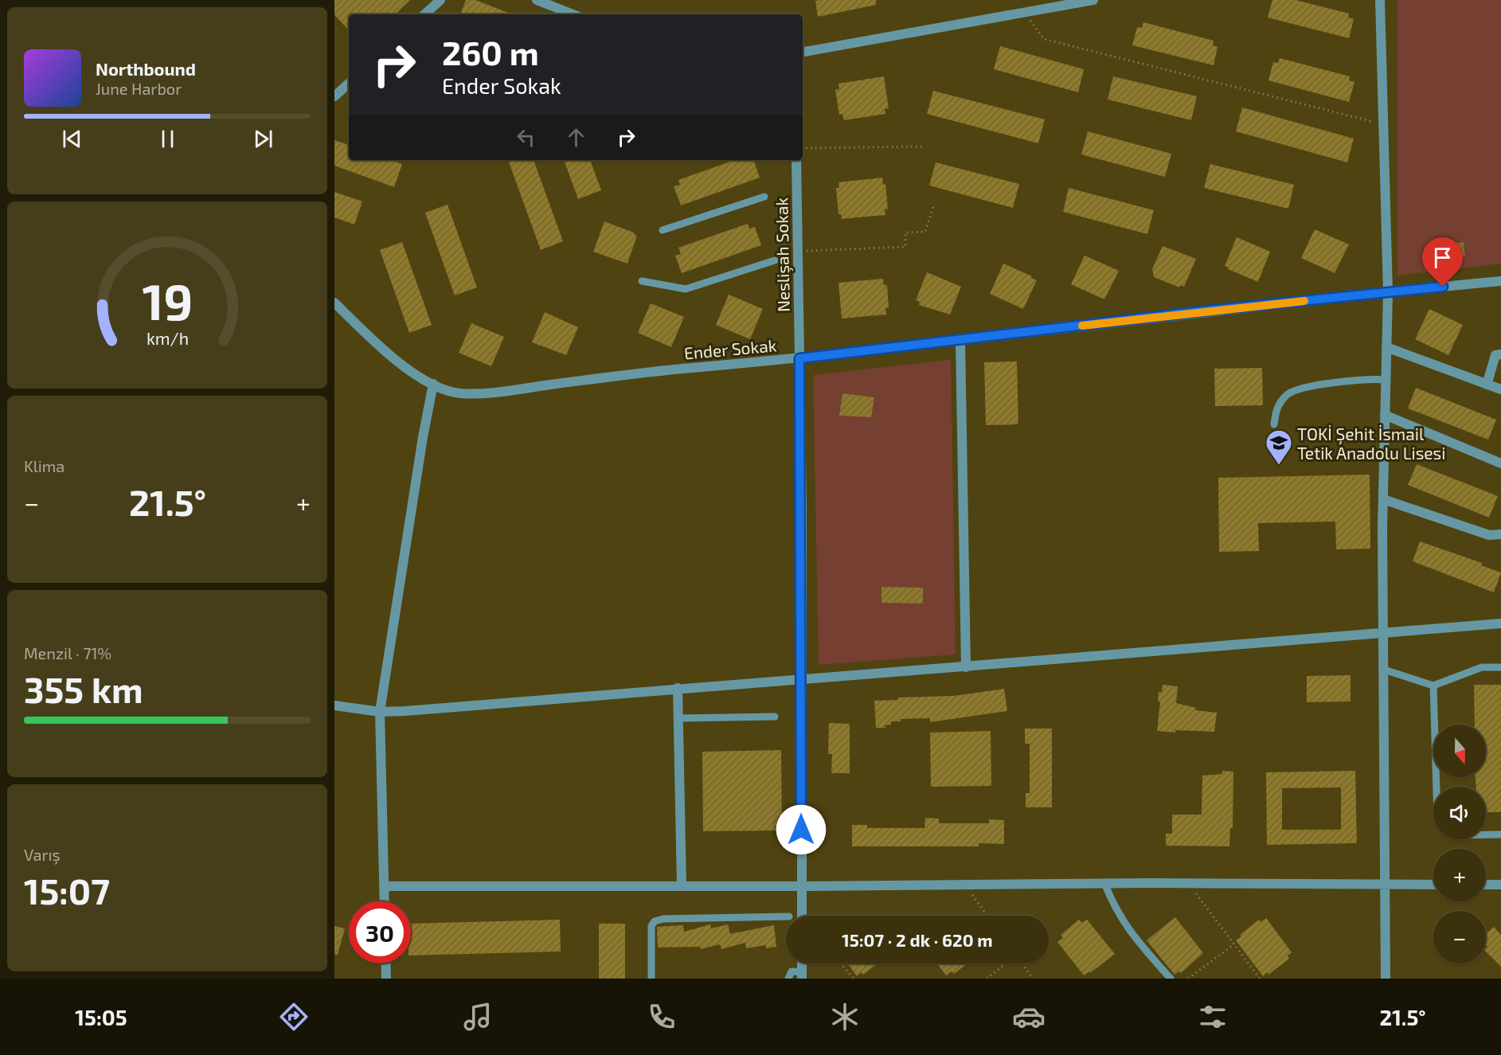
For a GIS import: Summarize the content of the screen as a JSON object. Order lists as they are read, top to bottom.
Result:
{
  "streets": {
    "street": ["Neslişah Sokak", "Ender Sokak"]
  },
  "crossings": [
    ["Neslişah Sokak", "Ender Sokak"]
  ],
  "places": {
    "school or university": ["TOKİ Şehit İsmail Tetik Anadolu Lisesi"]
  },
  "north": "bottom",
  "page": {
    "turn": ["260 m", "Ender Sokak"],
    "song": ["Northbound", "June Harbor"],
    "tile": [
      "Klima",
      ["Menzil · 71%", "355 km"],
      ["Varış", "15:07"]
    ],
    "heat": ["−", "21.5°", "+"],
    "map_buttons": ["+", "−"],
    "limit": "30",
    "trip": "15:07 · 2 dk · 620 m",
    "tabs": ["15:05", "21.5°"],
    "gauge": ["19", "km/h"]
  }
}
